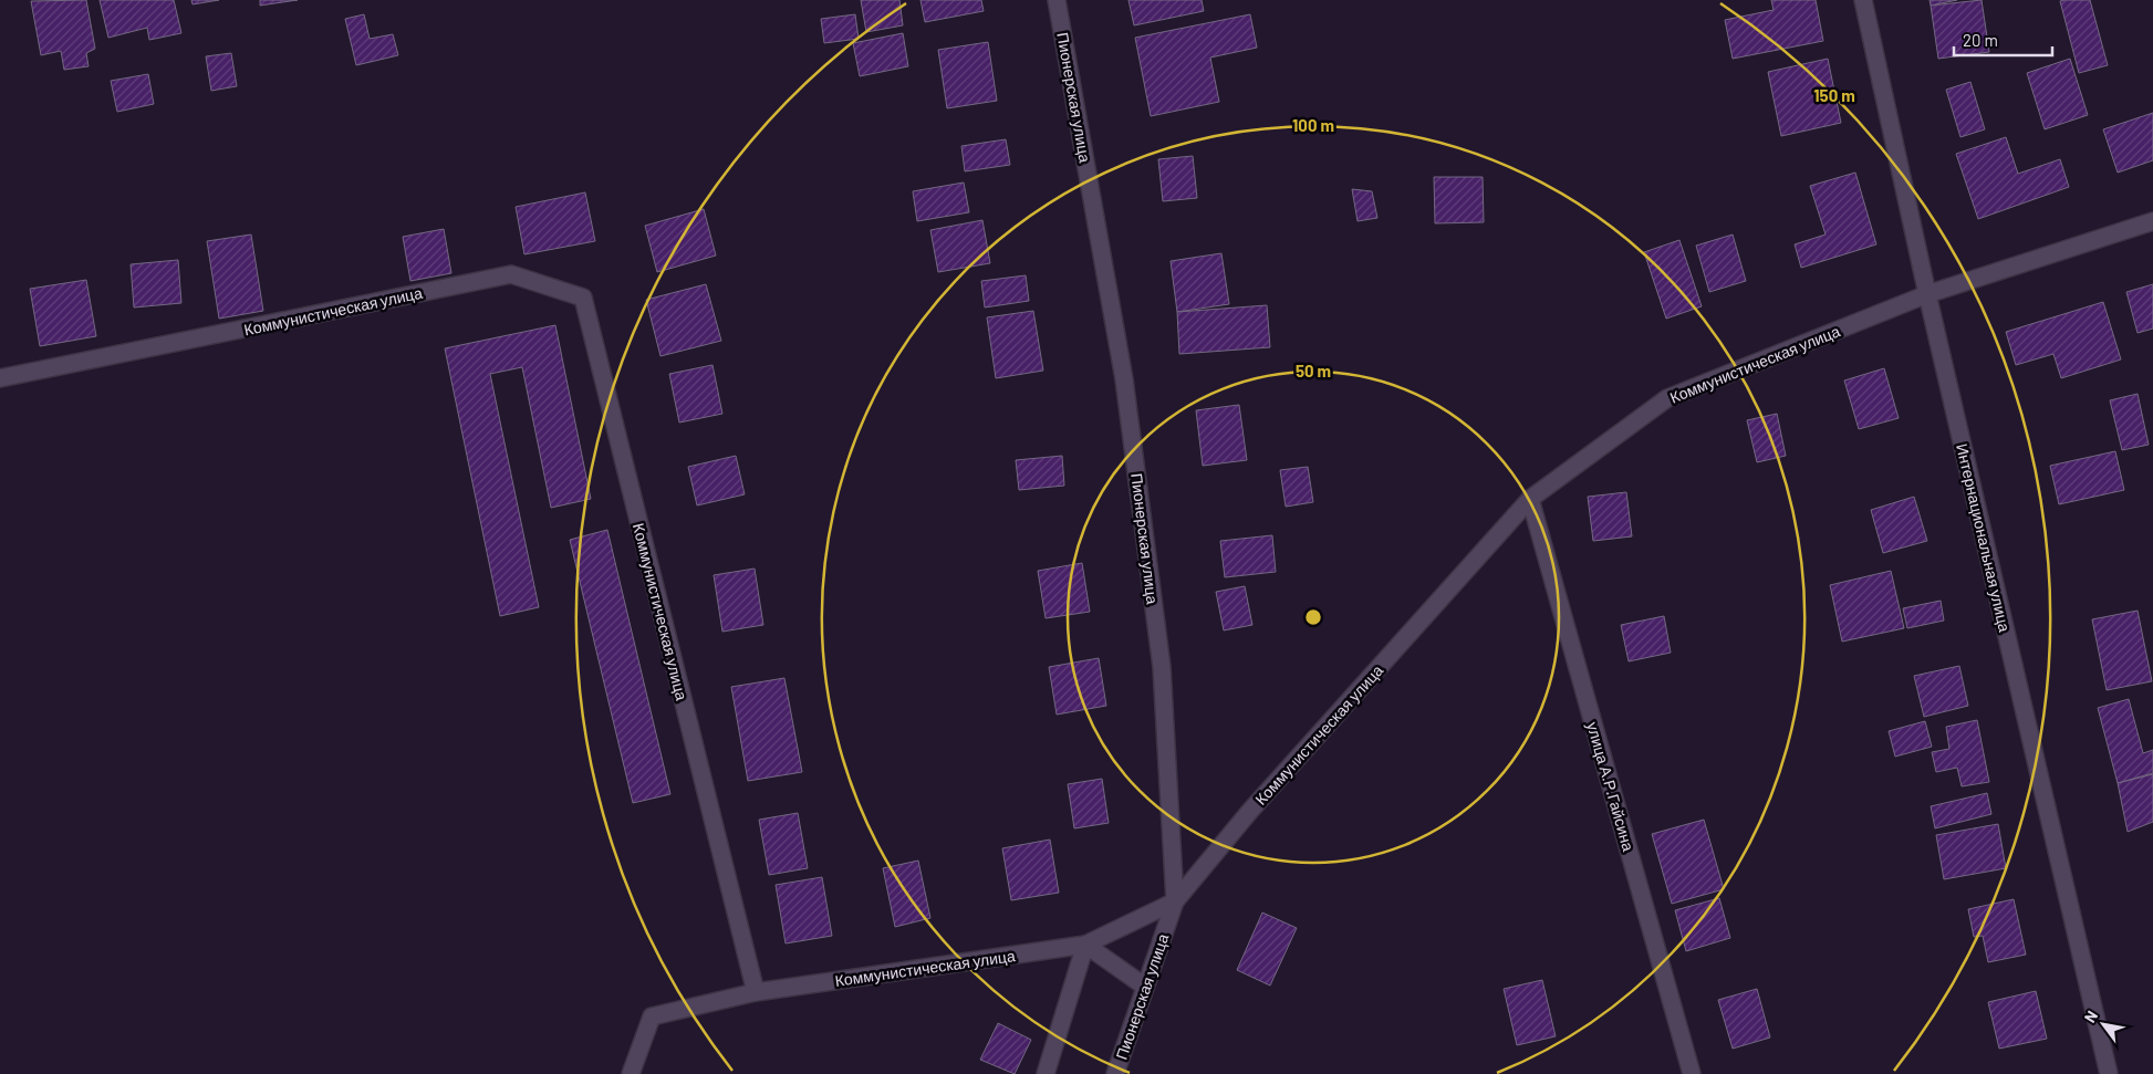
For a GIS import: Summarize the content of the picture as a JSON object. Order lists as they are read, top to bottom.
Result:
{
  "streets": {
    "street": [
      "Пионерская улица",
      "Коммунистическая улица",
      "Интернациональная улица",
      "улица А.Р.Гайсина"
    ]
  },
  "crossings": [
    ["Пионерская улица", "Коммунистическая улица"],
    ["Коммунистическая улица", "Интернациональная улица"],
    ["Коммунистическая улица", "улица А.Р.Гайсина"]
  ],
  "scale_bar": "20 m",
  "north": "top left",
  "rings": ["150 m", "100 m", "50 m"]
}
